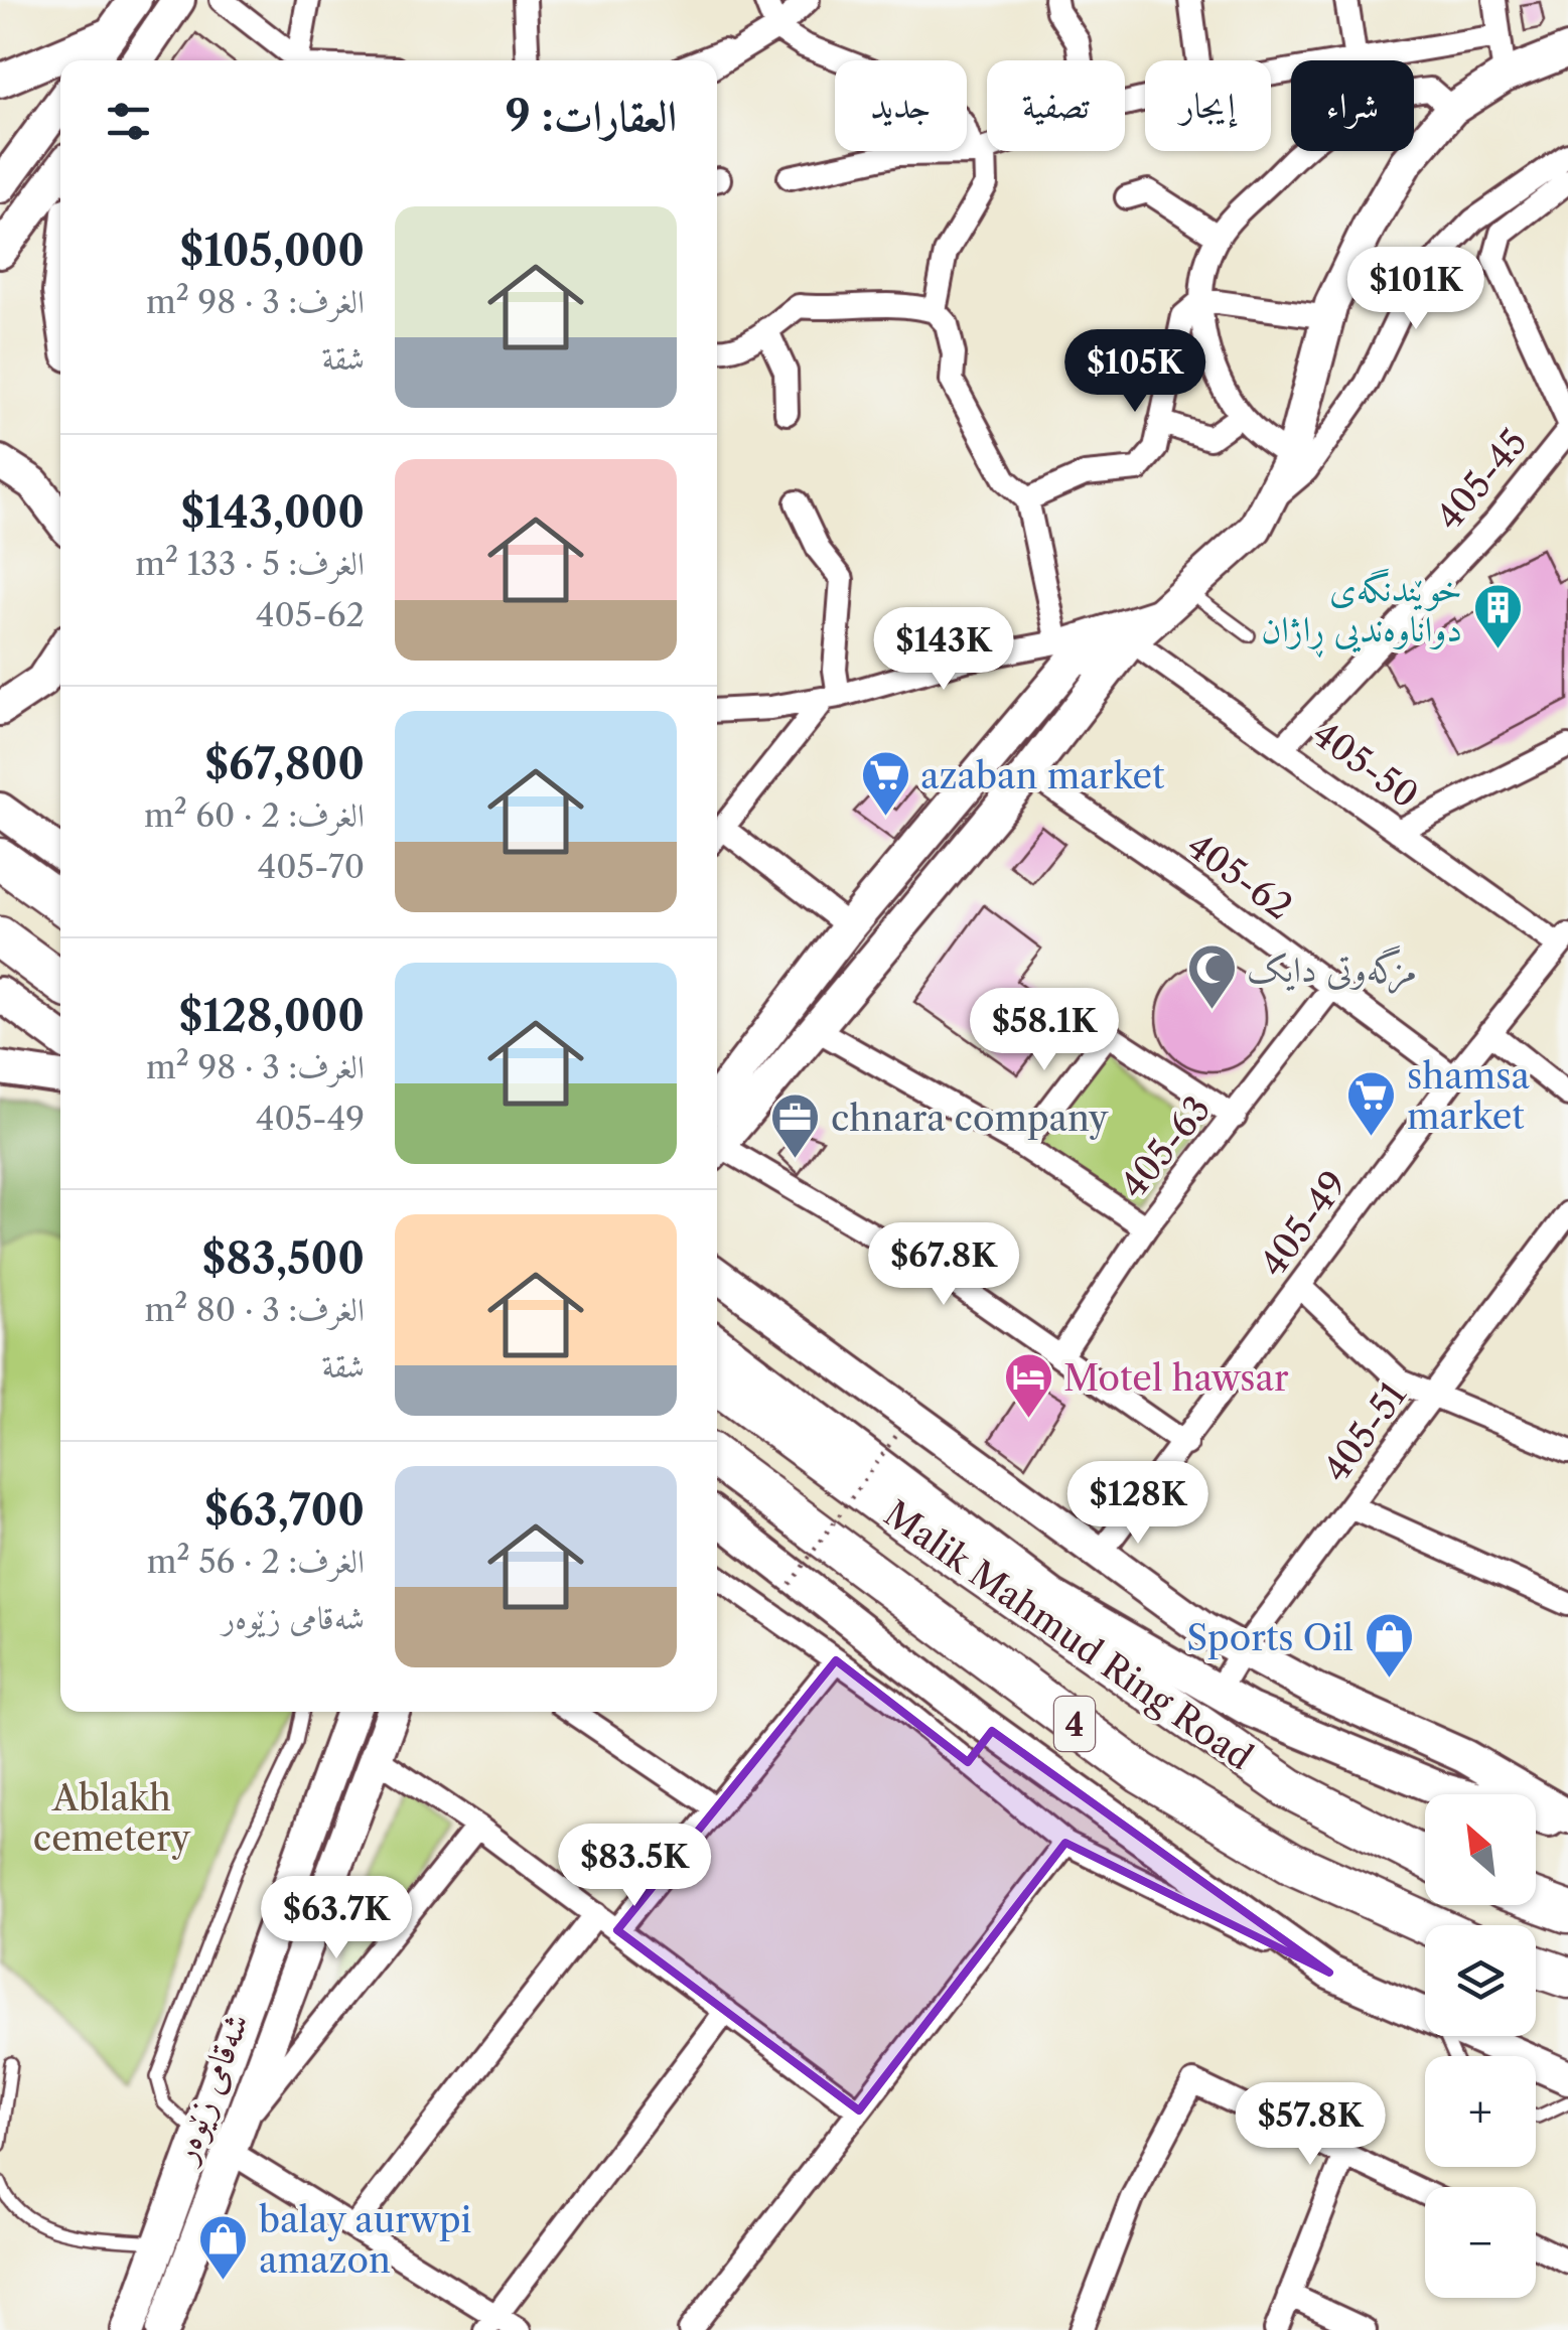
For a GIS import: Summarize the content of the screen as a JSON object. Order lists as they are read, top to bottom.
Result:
{
  "streets": {
    "highway": ["Malik Mahmud Ring Road", "4"],
    "main road": ["شەقامی زێوەر"],
    "street": [
      "405-45",
      "405-50",
      "405-62",
      "405-63",
      "405-49",
      "405-51"
    ]
  },
  "crossings": [
    ["405-45", "405-50"],
    ["405-50", "405-49"],
    ["405-62", "405-63"],
    ["405-62", "405-49"]
  ],
  "parks": ["Ablakh cemetery"],
  "places": {
    "building": ["خوێندنگەی دواناوەندیی ڕاژان"],
    "supermarket": ["azaban market", "shamsa market"],
    "mosque": ["مزگەوتی دایک"],
    "office": ["chnara company"],
    "hotel": ["Motel hawsar"],
    "shop": ["Sports Oil", "balay aurwpi amazon"]
  },
  "north": "top left",
  "page": {
    "chip": [
      "شراء",
      "إيجار",
      "تصفية",
      "جديد"
    ],
    "heading": "العقارات: 9",
    "list": [
      {
        "name": "$105,000",
        "note": "الغرف: 3 · 98 m² · شقة"
      },
      {
        "name": "$143,000",
        "note": "الغرف: 5 · 133 m² · 405-62"
      },
      {
        "name": "$67,800",
        "note": "الغرف: 2 · 60 m² · 405-70"
      },
      {
        "name": "$128,000",
        "note": "الغرف: 3 · 98 m² · 405-49"
      },
      {
        "name": "$83,500",
        "note": "الغرف: 3 · 80 m² · شقة"
      },
      {
        "name": "$63,700",
        "note": "الغرف: 2 · 56 m² · شەقامی زێوەر"
      }
    ],
    "price": [
      "$101K",
      "$105K",
      "$143K",
      "$58.1K",
      "$67.8K",
      "$128K",
      "$83.5K",
      "$63.7K",
      "$57.8K"
    ],
    "map_buttons": ["+", "−"]
  }
}
